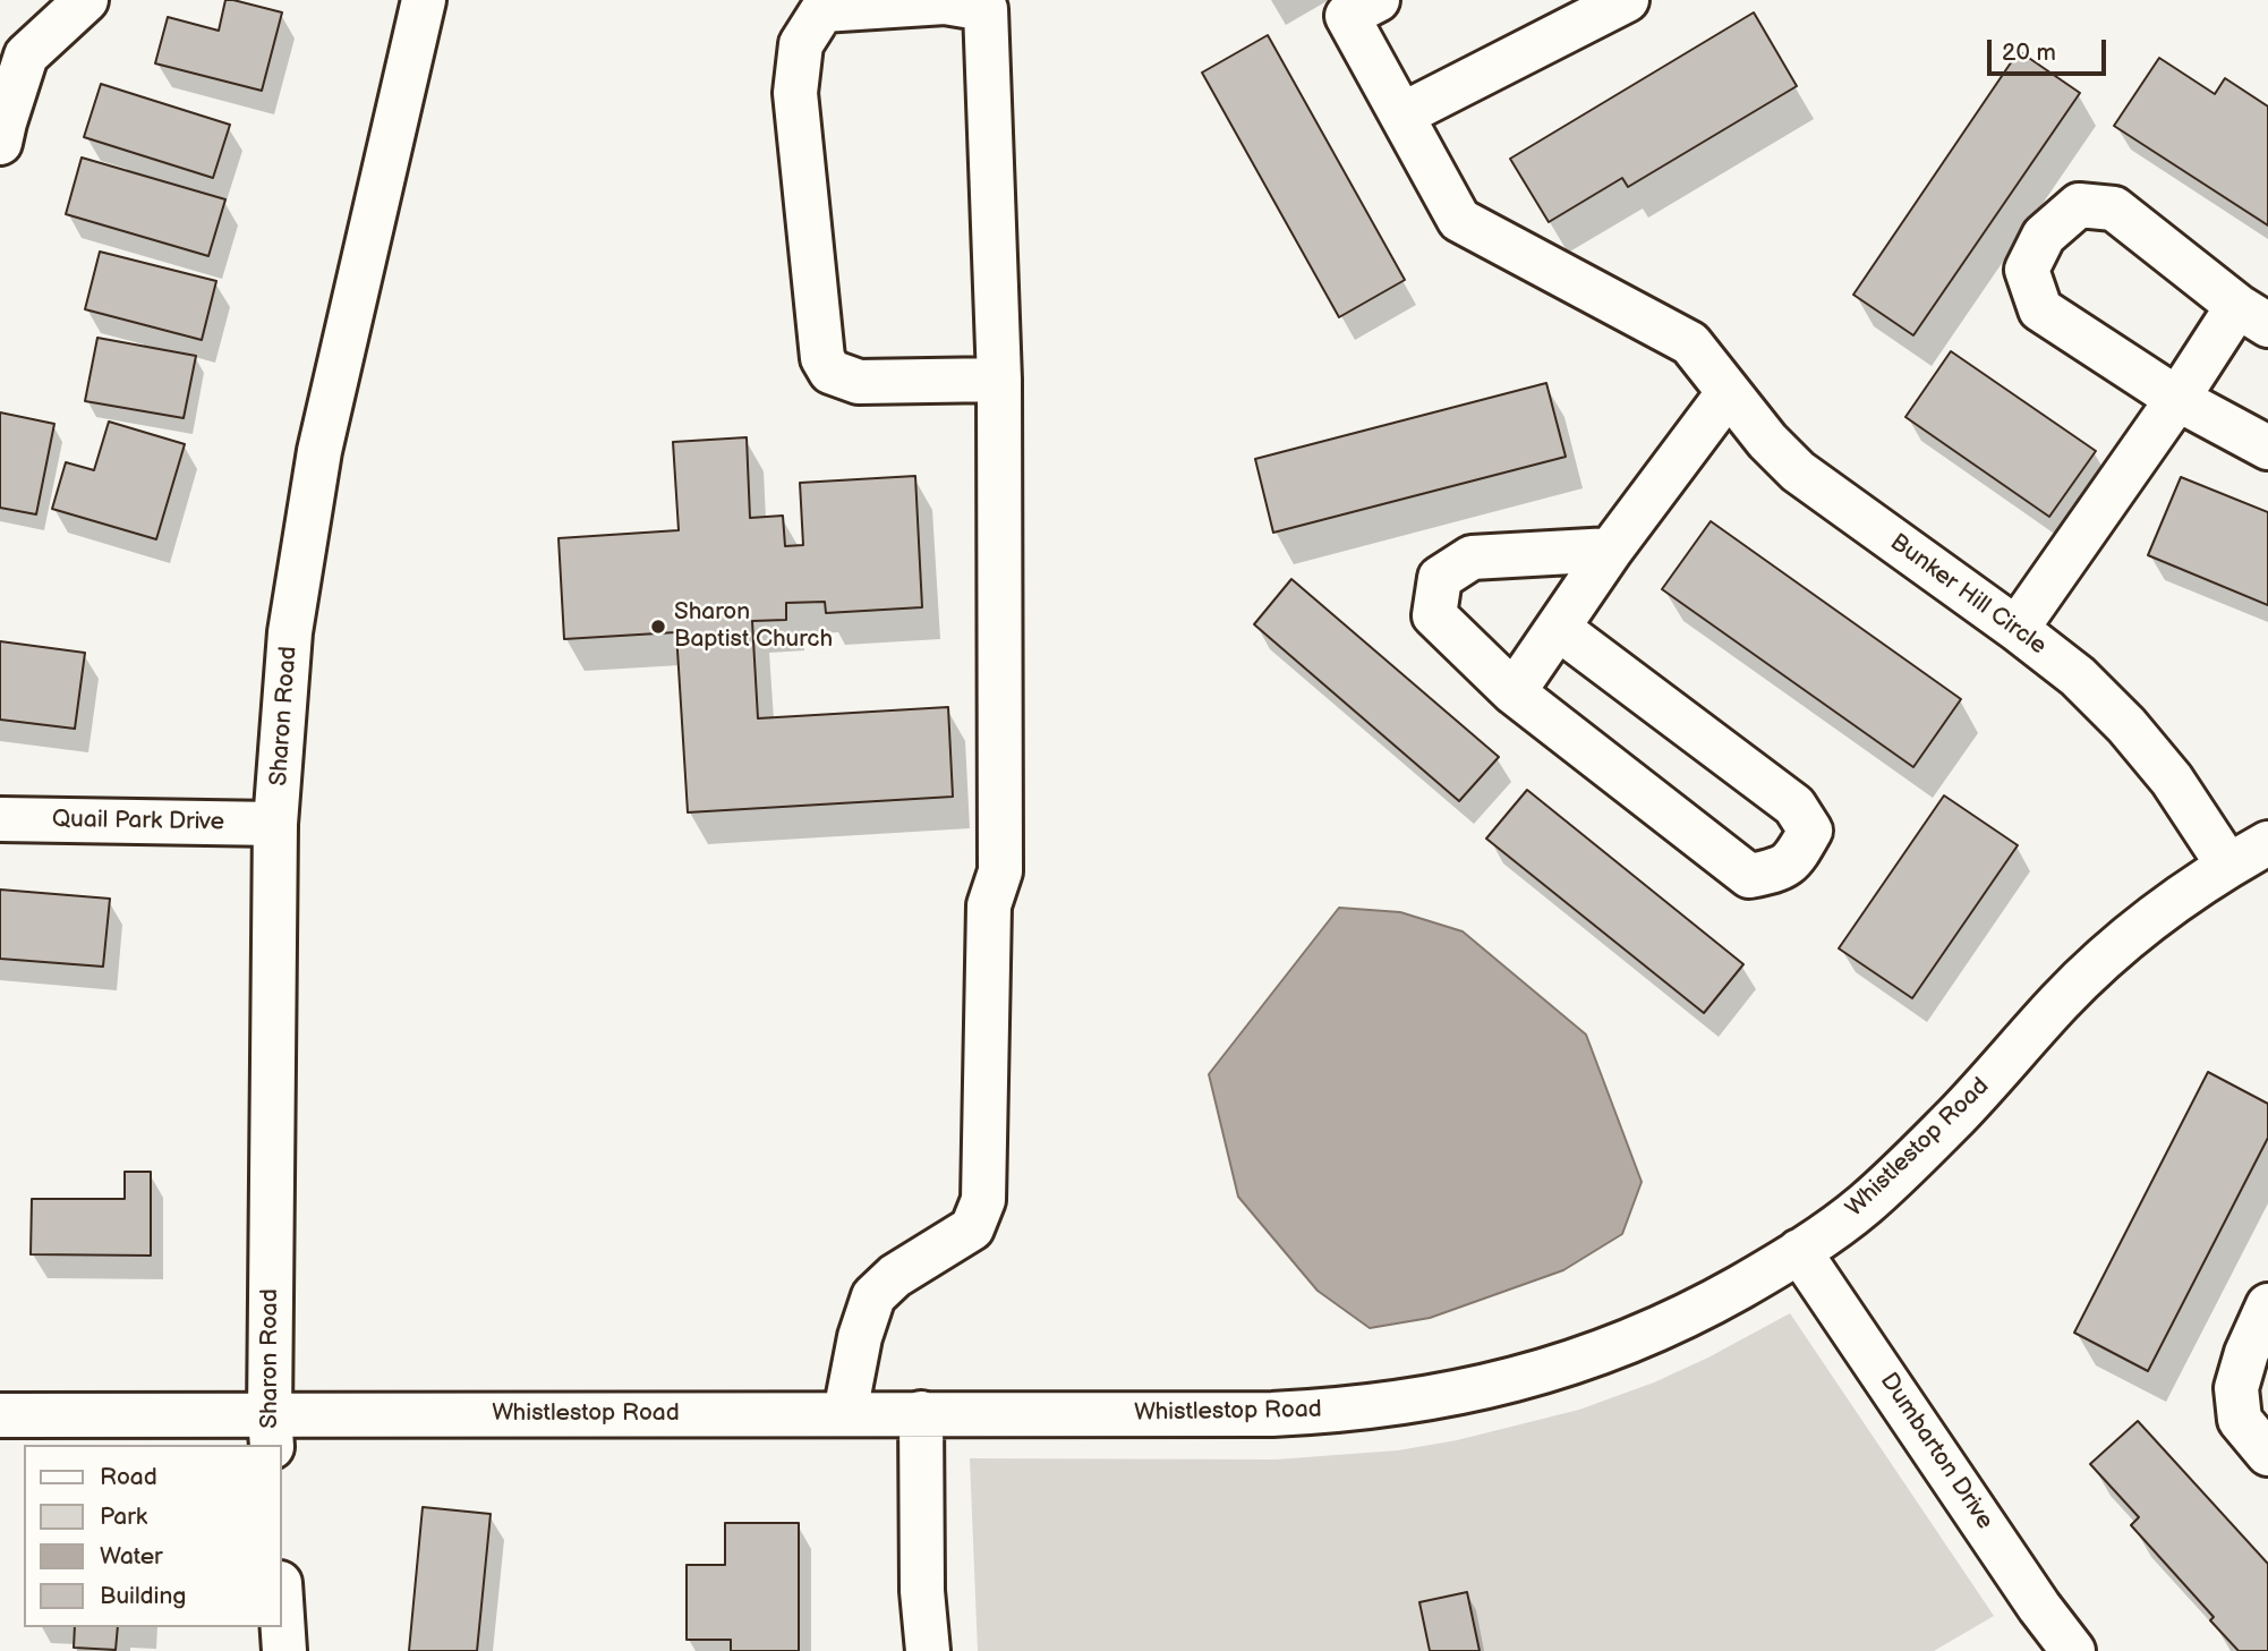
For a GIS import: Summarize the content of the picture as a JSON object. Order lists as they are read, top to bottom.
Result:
{
  "streets": {
    "street": [
      "Bunker Hill Circle",
      "Sharon Road",
      "Quail Park Drive",
      "Whistlestop Road",
      "Dumbarton Drive"
    ]
  },
  "crossings": [
    ["Bunker Hill Circle", "Whistlestop Road"],
    ["Sharon Road", "Quail Park Drive"],
    ["Sharon Road", "Whistlestop Road"],
    ["Whistlestop Road", "Dumbarton Drive"]
  ],
  "places": ["Sharon Baptist Church"],
  "legend": [
    "Road",
    "Park",
    "Water",
    "Building"
  ],
  "scale_bar": "20 m"
}
